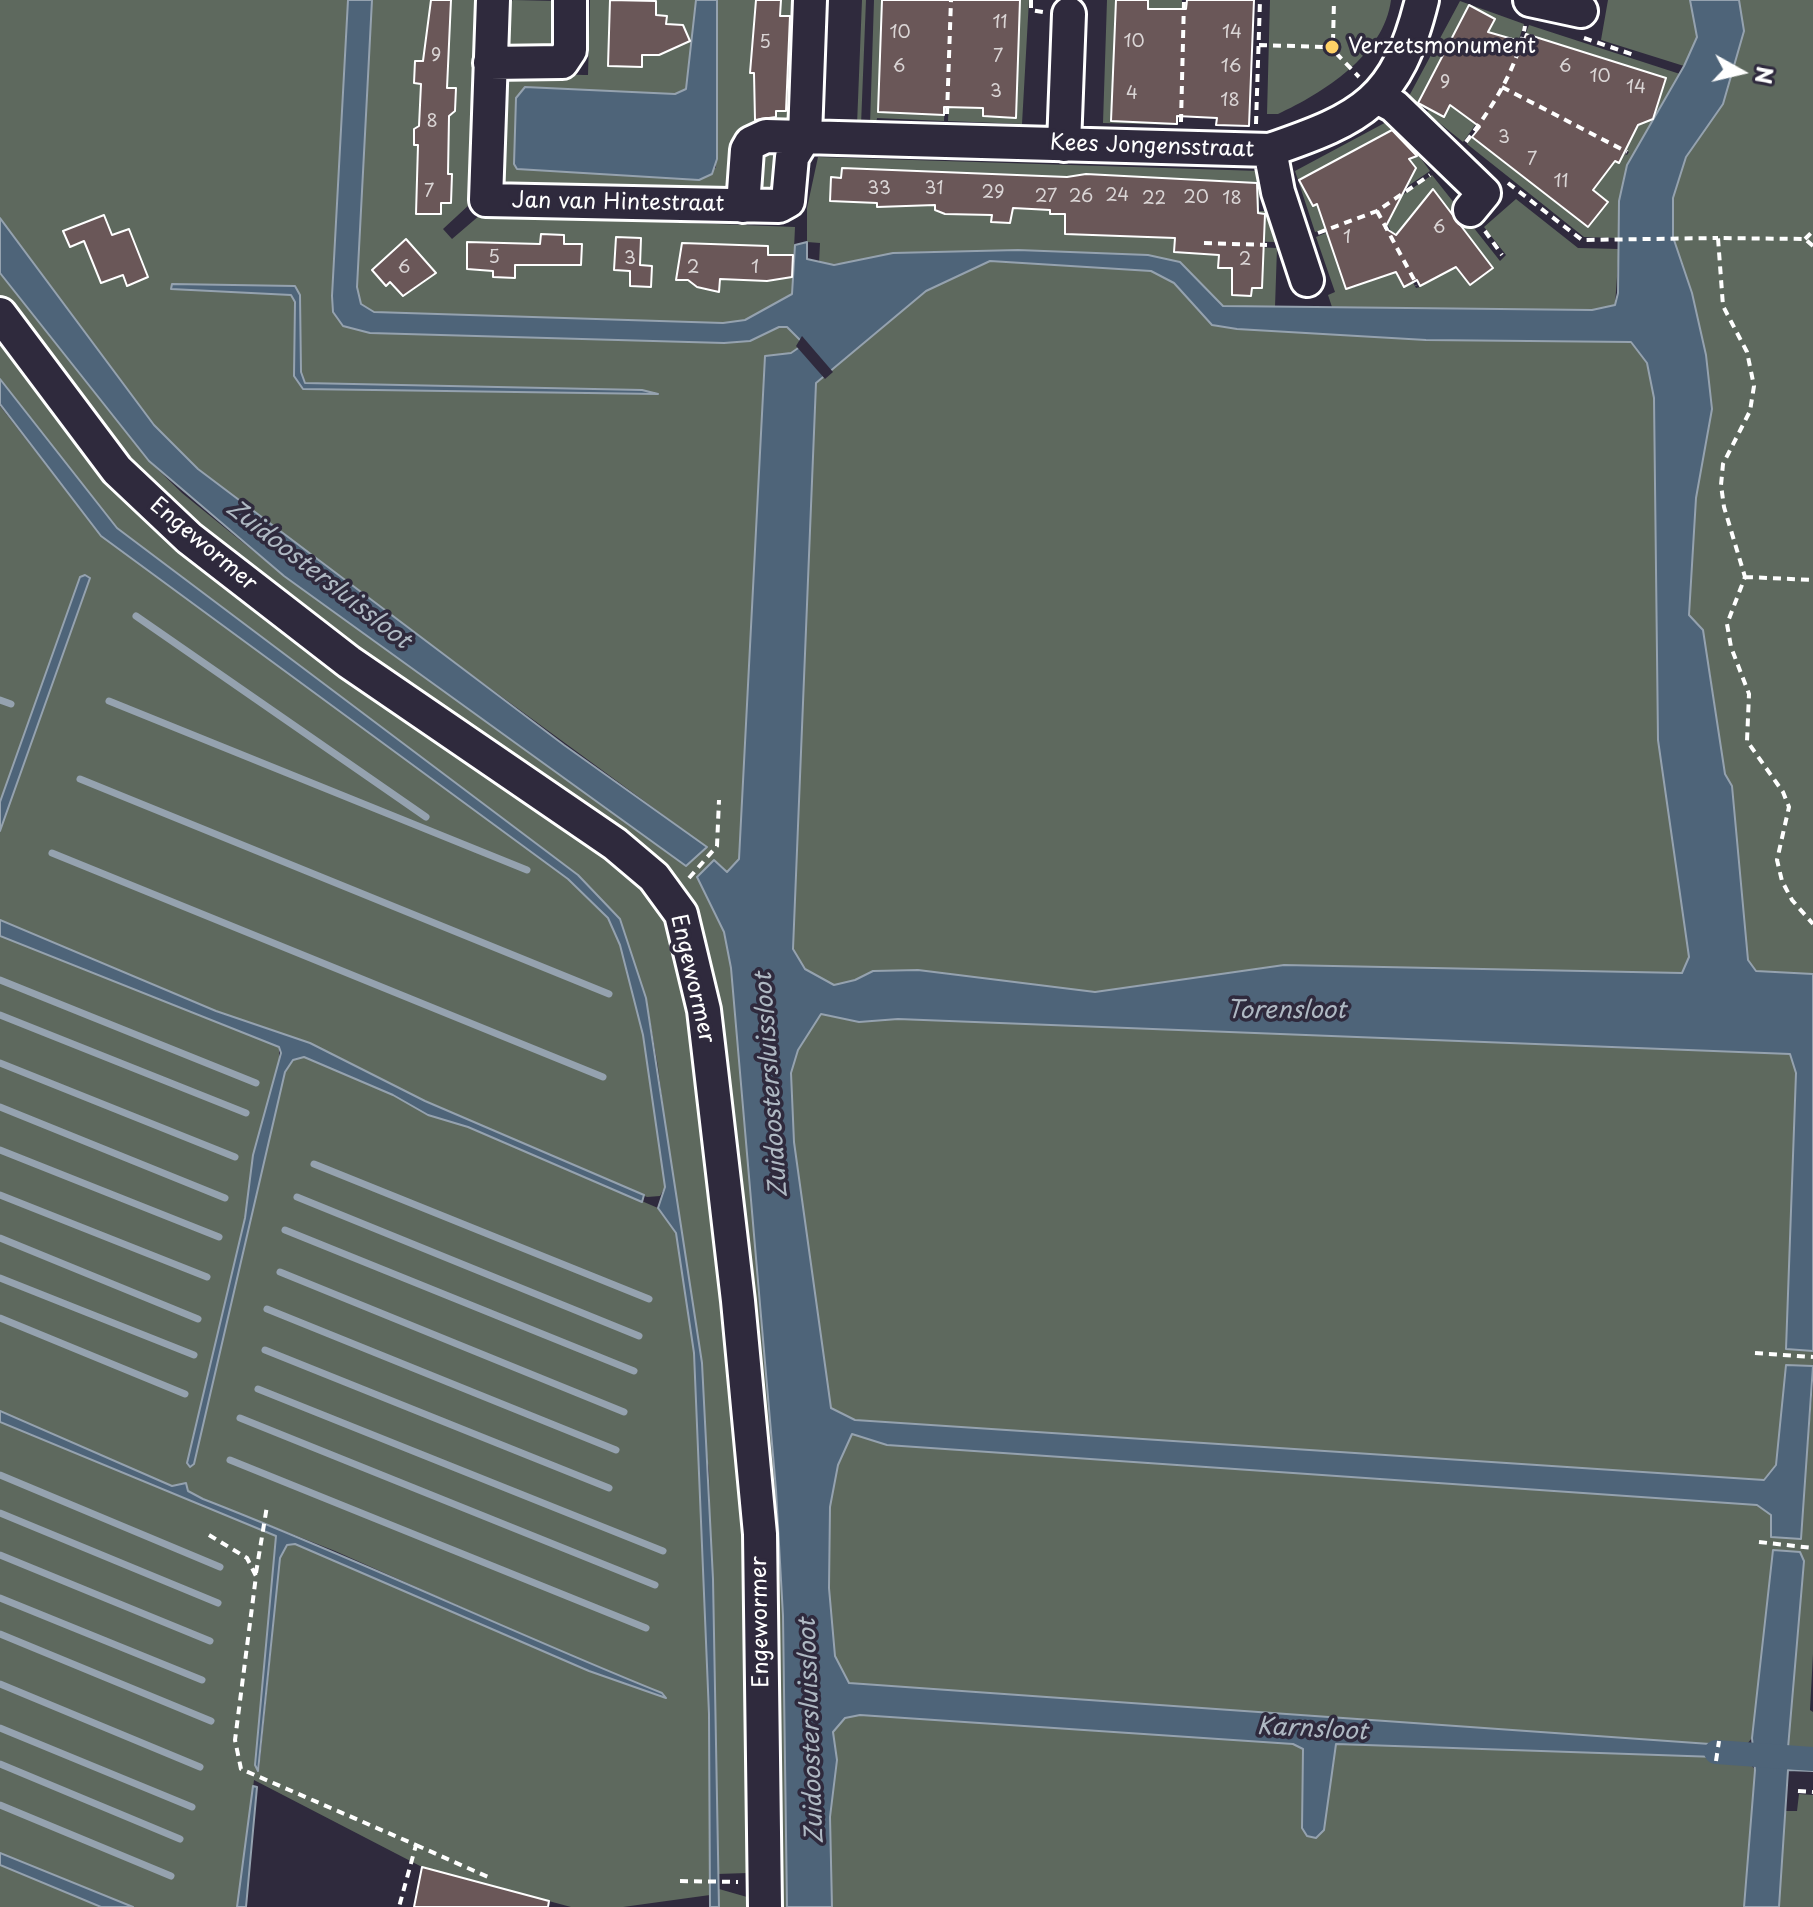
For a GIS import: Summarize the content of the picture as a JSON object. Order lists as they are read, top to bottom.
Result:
{
  "streets": {
    "street": ["Kees Jongensstraat", "Jan van Hintestraat", "Engewormer"]
  },
  "crossings": [
    ["Kees Jongensstraat", "Jan van Hintestraat"]
  ],
  "water": ["Zuidoostersluissloot", "Torensloot", "Karnsloot"],
  "places": ["Verzetsmonument"],
  "house_numbers": [
    "11",
    "10",
    "14",
    "10",
    "5",
    "9",
    "7",
    "6",
    "16",
    "6",
    "10",
    "9",
    "14",
    "3",
    "4",
    "18",
    "8",
    "3",
    "7",
    "11",
    "33",
    "31",
    "7",
    "29",
    "24",
    "27",
    "26",
    "20",
    "22",
    "18",
    "6",
    "1",
    "5",
    "3",
    "2",
    "6",
    "2",
    "1"
  ],
  "north": "right"
}
